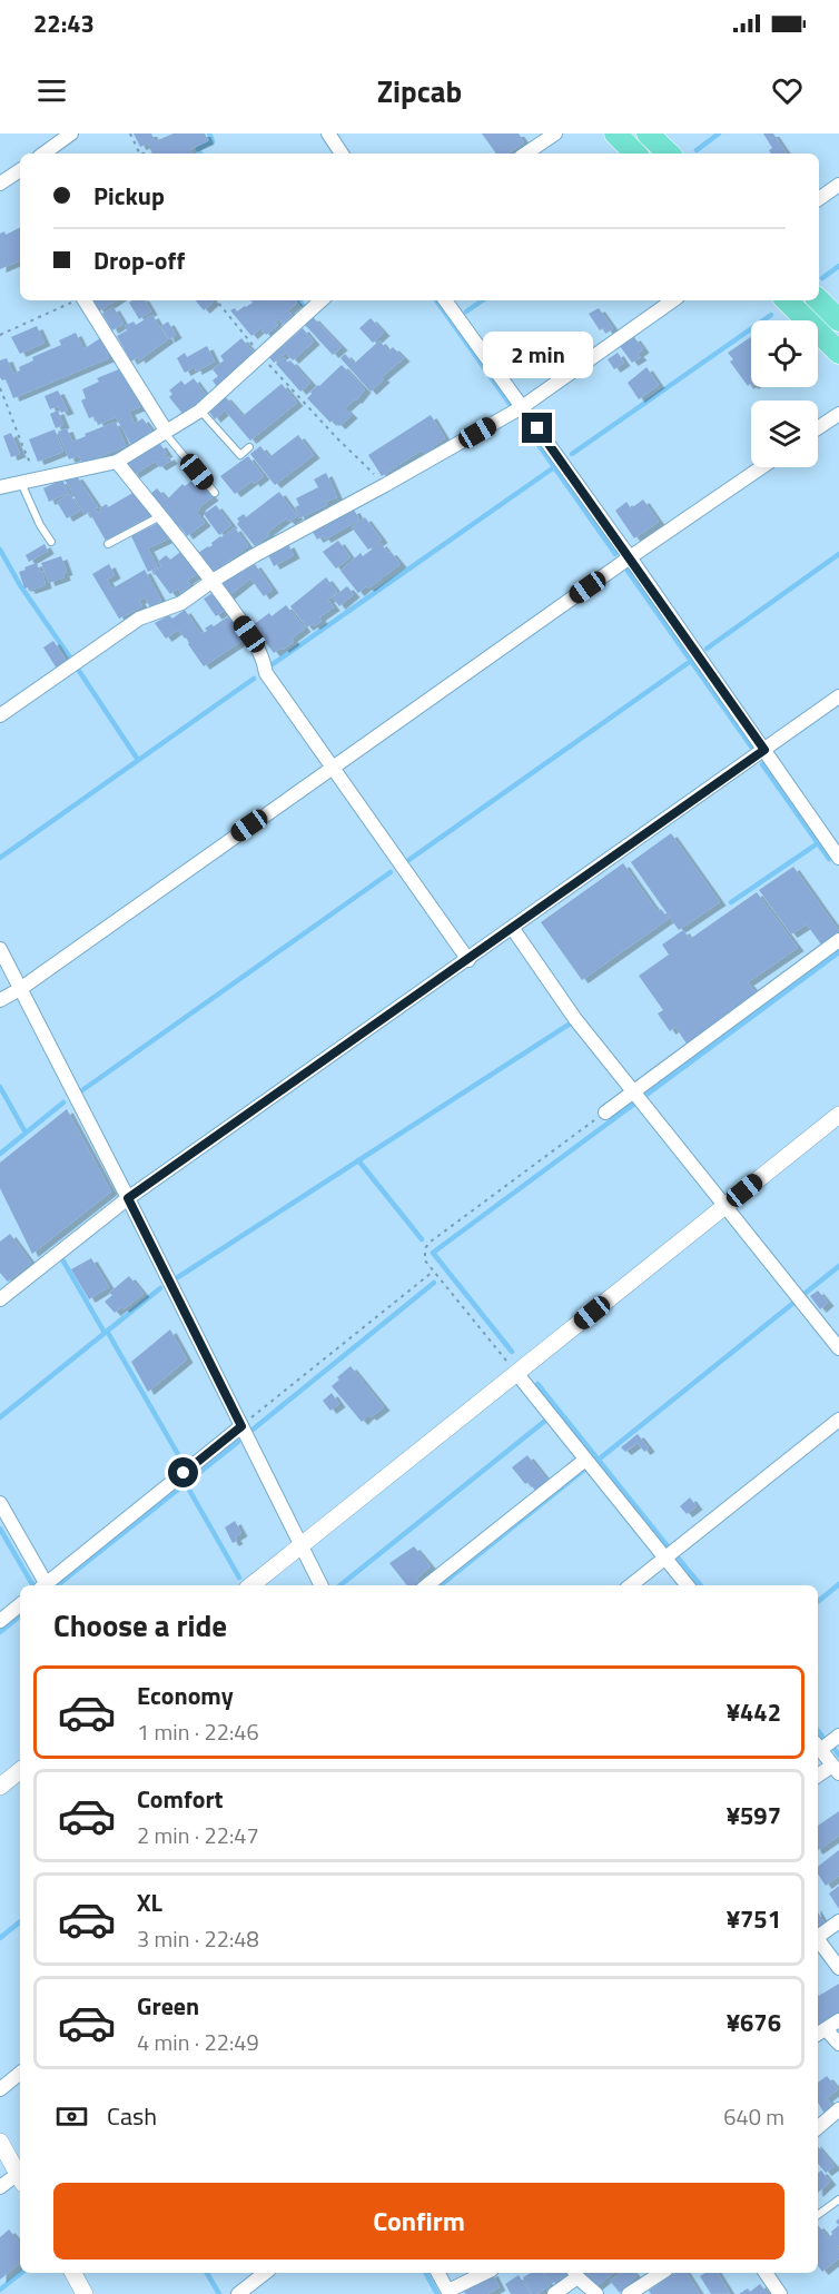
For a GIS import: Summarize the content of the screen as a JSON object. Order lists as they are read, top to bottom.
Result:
{
  "page": {
    "status": "22:43",
    "header": "Zipcab",
    "banner": ["Pickup", "Drop-off"],
    "bubble": "2 min",
    "heading": "Choose a ride",
    "list": [
      {
        "name": "Economy",
        "note": "1 min · 22:46",
        "value": "¥442"
      },
      {
        "name": "Comfort",
        "note": "2 min · 22:47",
        "value": "¥597"
      },
      {
        "name": "XL",
        "note": "3 min · 22:48",
        "value": "¥751"
      },
      {
        "name": "Green",
        "note": "4 min · 22:49",
        "value": "¥676"
      }
    ],
    "pay": ["Cash", "640 m"],
    "buttons": "Confirm"
  }
}
